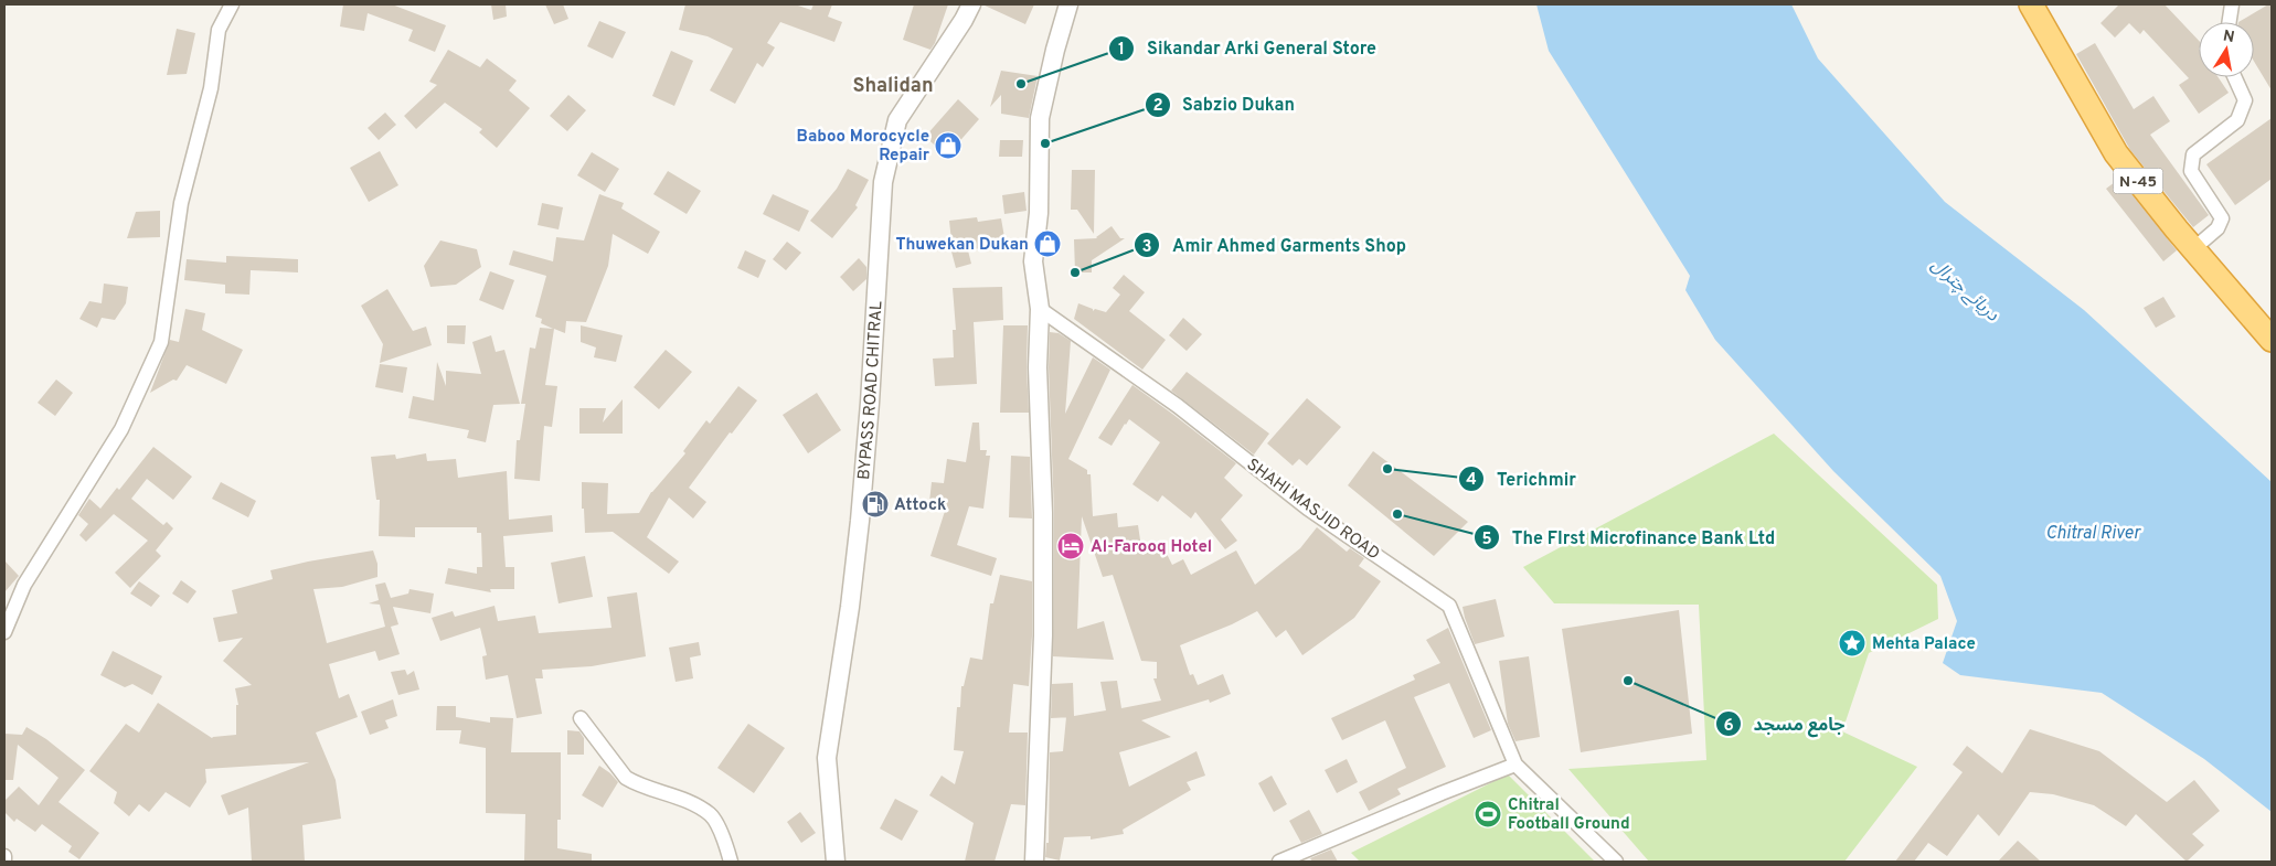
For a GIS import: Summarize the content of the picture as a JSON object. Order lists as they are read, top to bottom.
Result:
{
  "streets": {
    "highway": ["N-45"],
    "street": ["BYPASS ROAD CHITRAL", "SHAHI MASJID ROAD"]
  },
  "districts": ["Shalidan"],
  "water": ["دریائے چترال", "Chitral River"],
  "places": {
    "other": [
      "Sikandar Arki General Store",
      "Sabzio Dukan",
      "Amir Ahmed Garments Shop",
      "Terichmir",
      "The FIrst Microfinance Bank Ltd",
      "جامع مسجد"
    ],
    "shop": ["Baboo Morocycle Repair", "Thuwekan Dukan"],
    "fuel station": ["Attock"],
    "hotel": ["Al-Farooq Hotel"],
    "place": ["Mehta Palace"],
    "sports": ["Chitral Football Ground"]
  },
  "north": "top"
}
